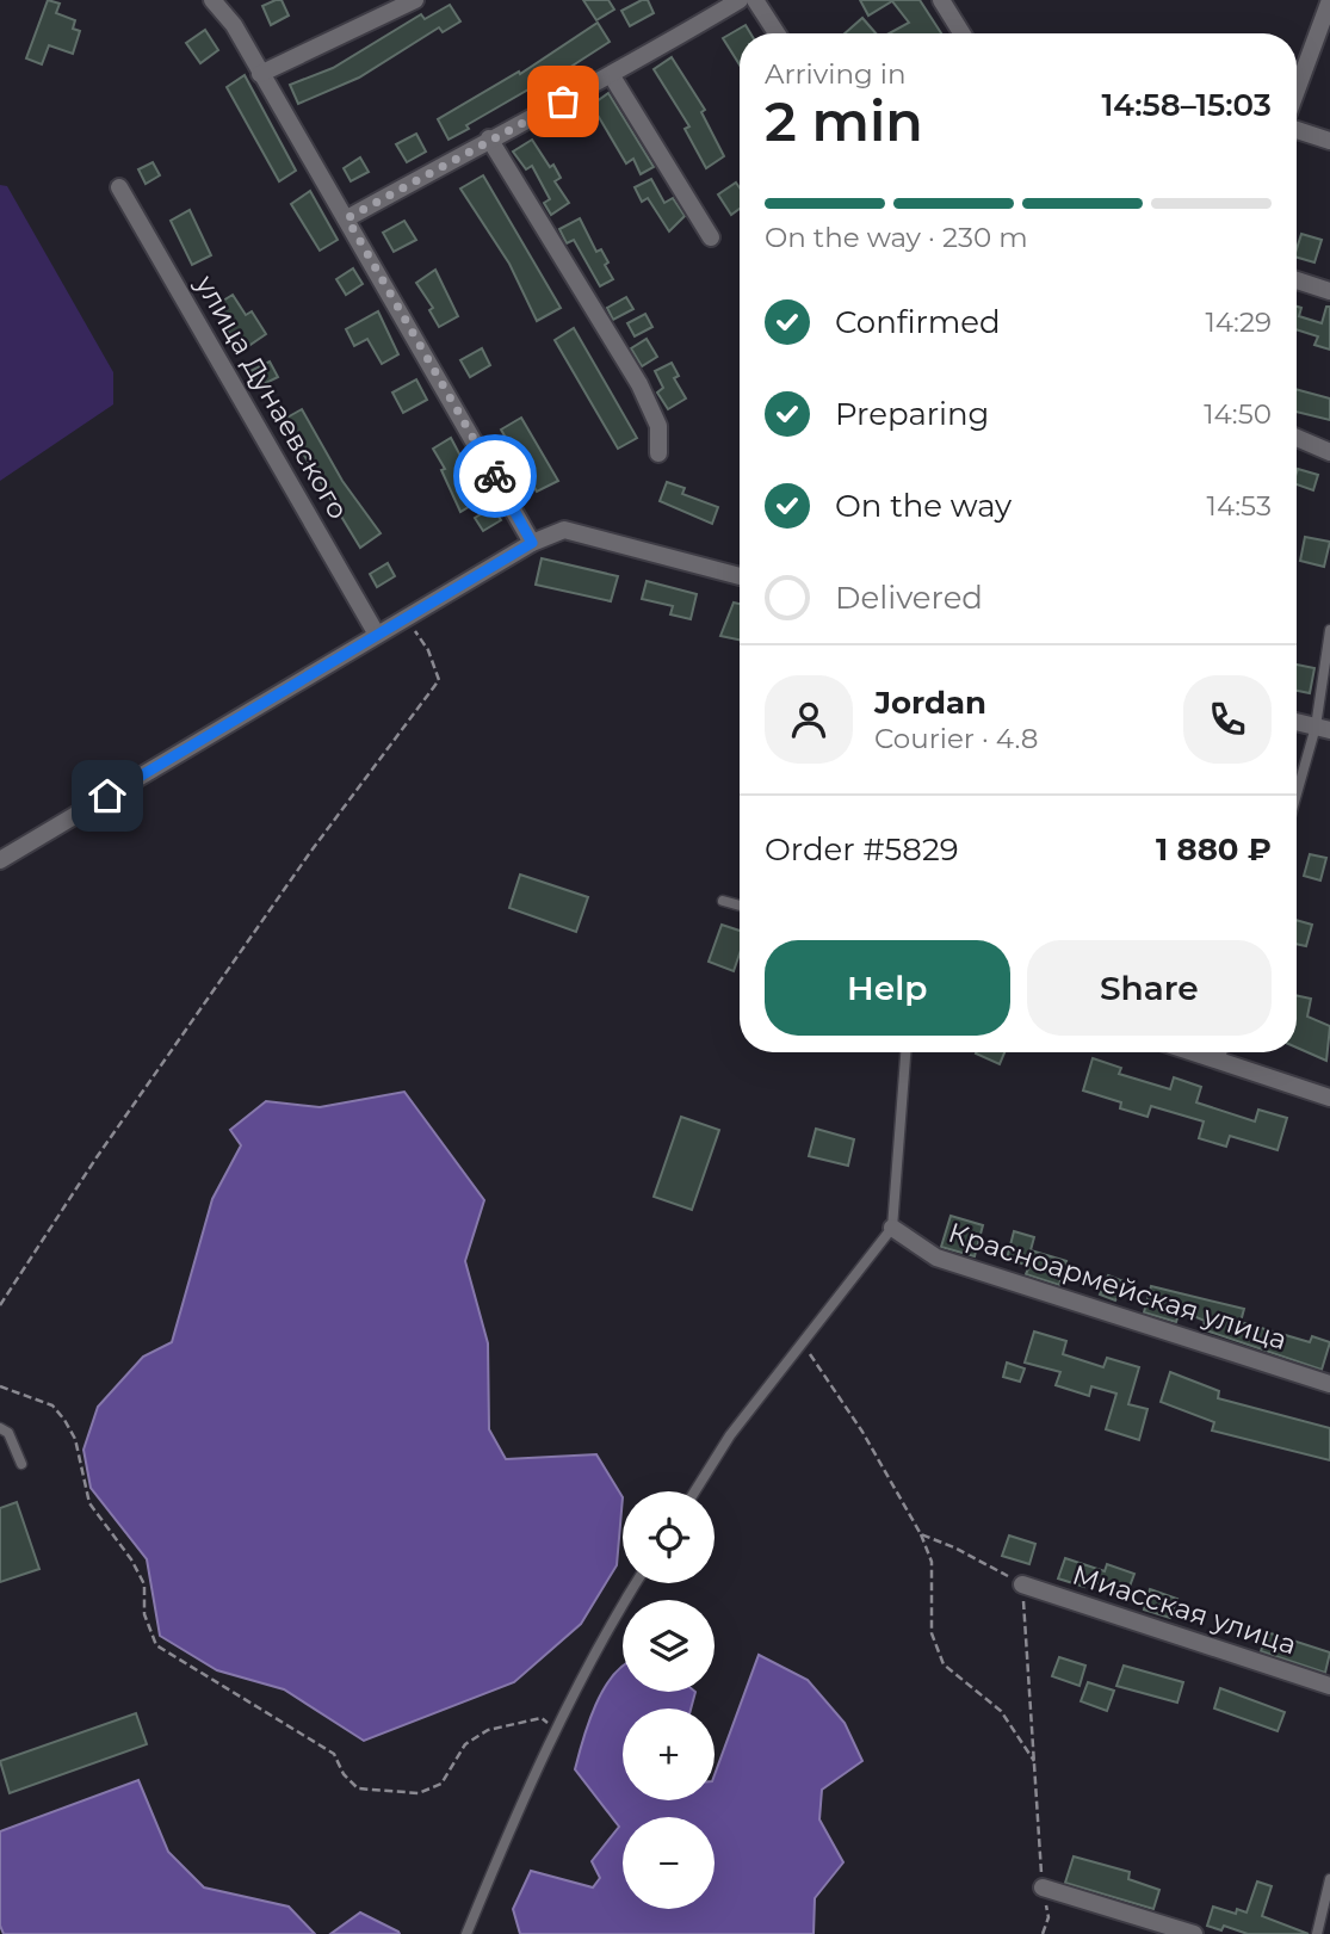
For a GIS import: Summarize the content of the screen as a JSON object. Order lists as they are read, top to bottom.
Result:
{
  "streets": {
    "street": ["улица Дунаевского", "Красноармейская улица", "Миасская улица"]
  },
  "page": {
    "heading": ["2 min", "Arriving in", "14:58–15:03"],
    "panel": [
      "Jordan",
      "Courier · 4.8",
      "Order #5829",
      "1 880 ₽"
    ],
    "bar": "On the way · 230 m",
    "list": [
      ["Confirmed", "14:29"],
      ["Preparing", "14:50"],
      ["On the way", "14:53"],
      "Delivered"
    ],
    "buttons": ["Help", "Share"],
    "map_buttons": ["+", "−"]
  }
}
